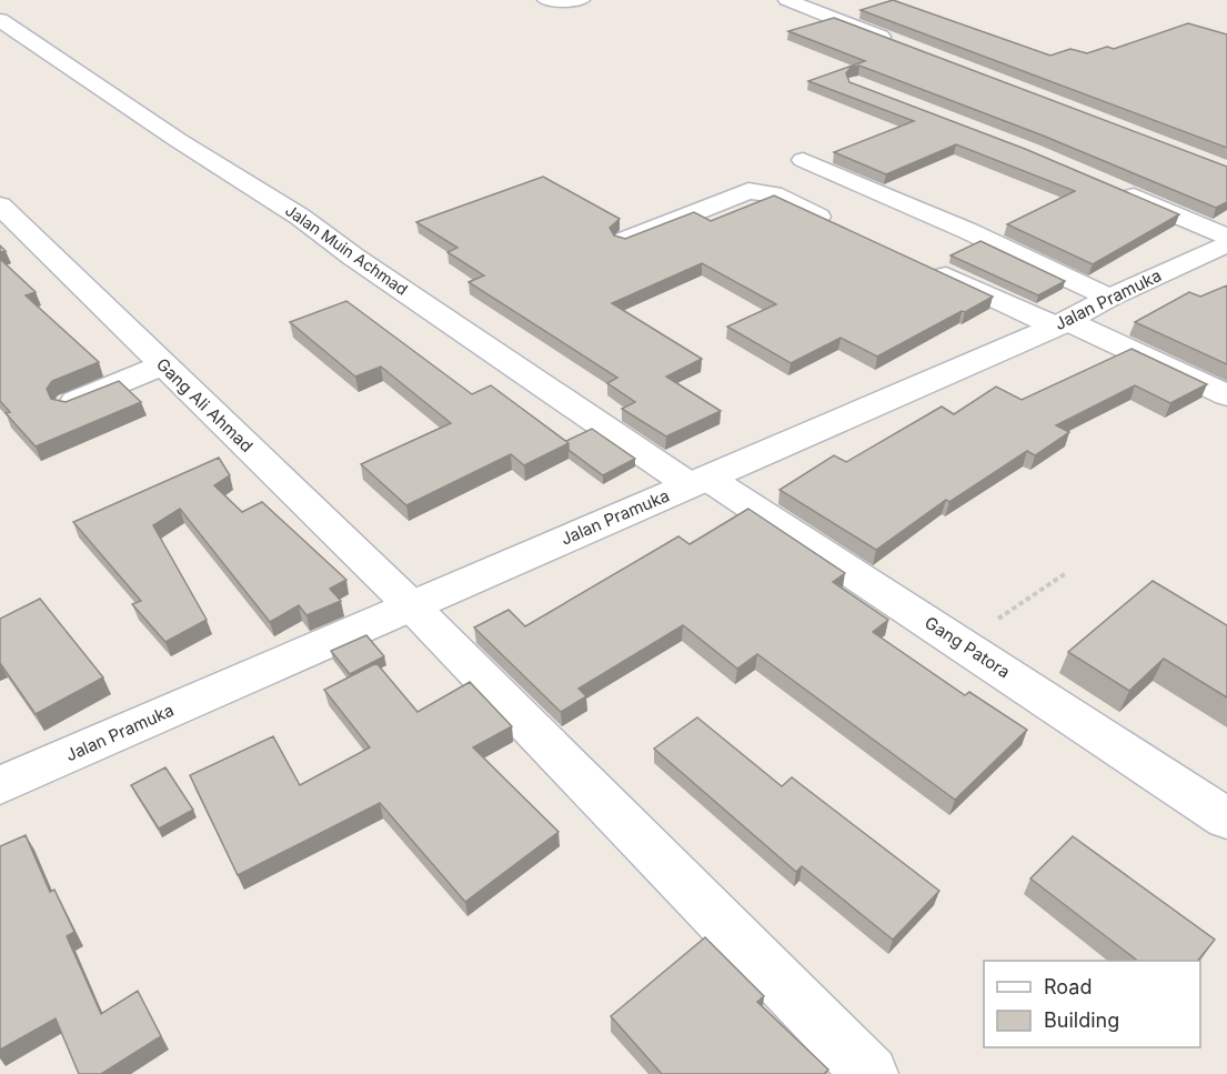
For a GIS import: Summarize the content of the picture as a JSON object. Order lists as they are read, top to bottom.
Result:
{
  "streets": {
    "street": [
      "Jalan Muin Achmad",
      "Jalan Pramuka",
      "Gang Ali Ahmad",
      "Gang Patora"
    ]
  },
  "crossings": [
    ["Jalan Muin Achmad", "Jalan Pramuka"],
    ["Jalan Muin Achmad", "Gang Patora"],
    ["Jalan Pramuka", "Gang Ali Ahmad"],
    ["Jalan Pramuka", "Gang Patora"]
  ],
  "legend": ["Road", "Building"]
}
